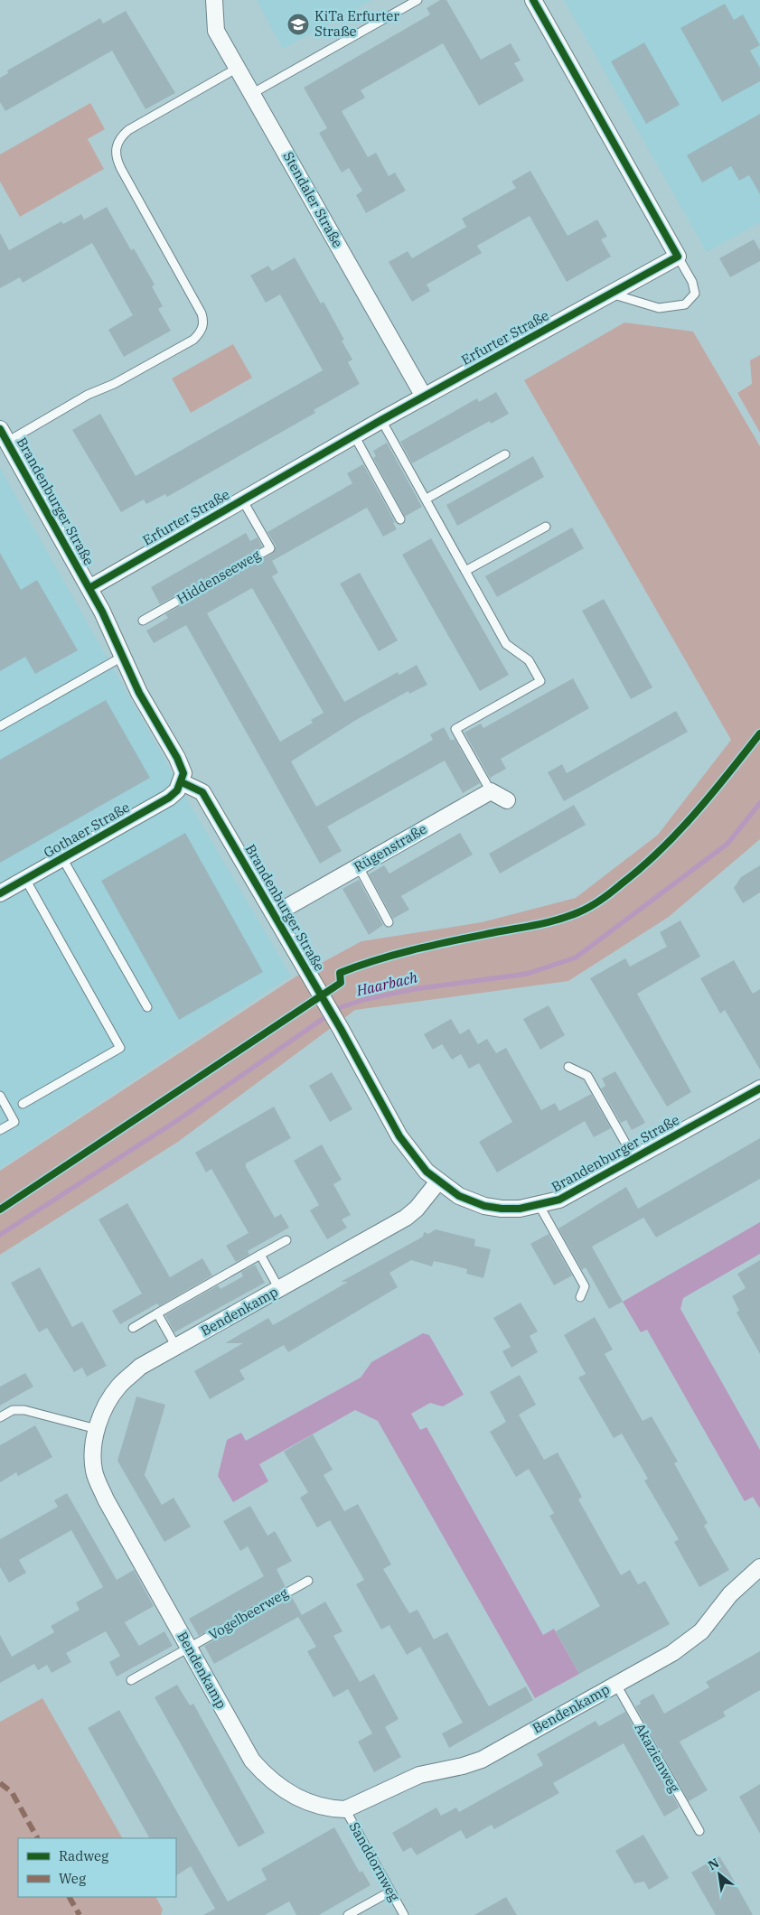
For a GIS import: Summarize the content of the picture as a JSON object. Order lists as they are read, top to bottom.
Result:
{
  "streets": {
    "street": [
      "Stendaler Straße",
      "Erfurter Straße",
      "Brandenburger Straße",
      "Gothaer Straße",
      "Rügenstraße",
      "Bendenkamp"
    ],
    "lane": [
      "Hiddenseeweg",
      "Vogelbeerweg",
      "Akazienweg",
      "Sanddornweg"
    ]
  },
  "crossings": [
    ["Stendaler Straße", "Erfurter Straße"],
    ["Erfurter Straße", "Brandenburger Straße"],
    ["Erfurter Straße", "Hiddenseeweg"],
    ["Brandenburger Straße", "Gothaer Straße"],
    ["Brandenburger Straße", "Rügenstraße"],
    ["Brandenburger Straße", "Bendenkamp"],
    ["Bendenkamp", "Vogelbeerweg"],
    ["Bendenkamp", "Akazienweg"],
    ["Bendenkamp", "Sanddornweg"]
  ],
  "water": ["Haarbach"],
  "places": {
    "school or university": ["KiTa Erfurter Straße"]
  },
  "legend": ["Radweg", "Weg"],
  "north": "top left"
}
